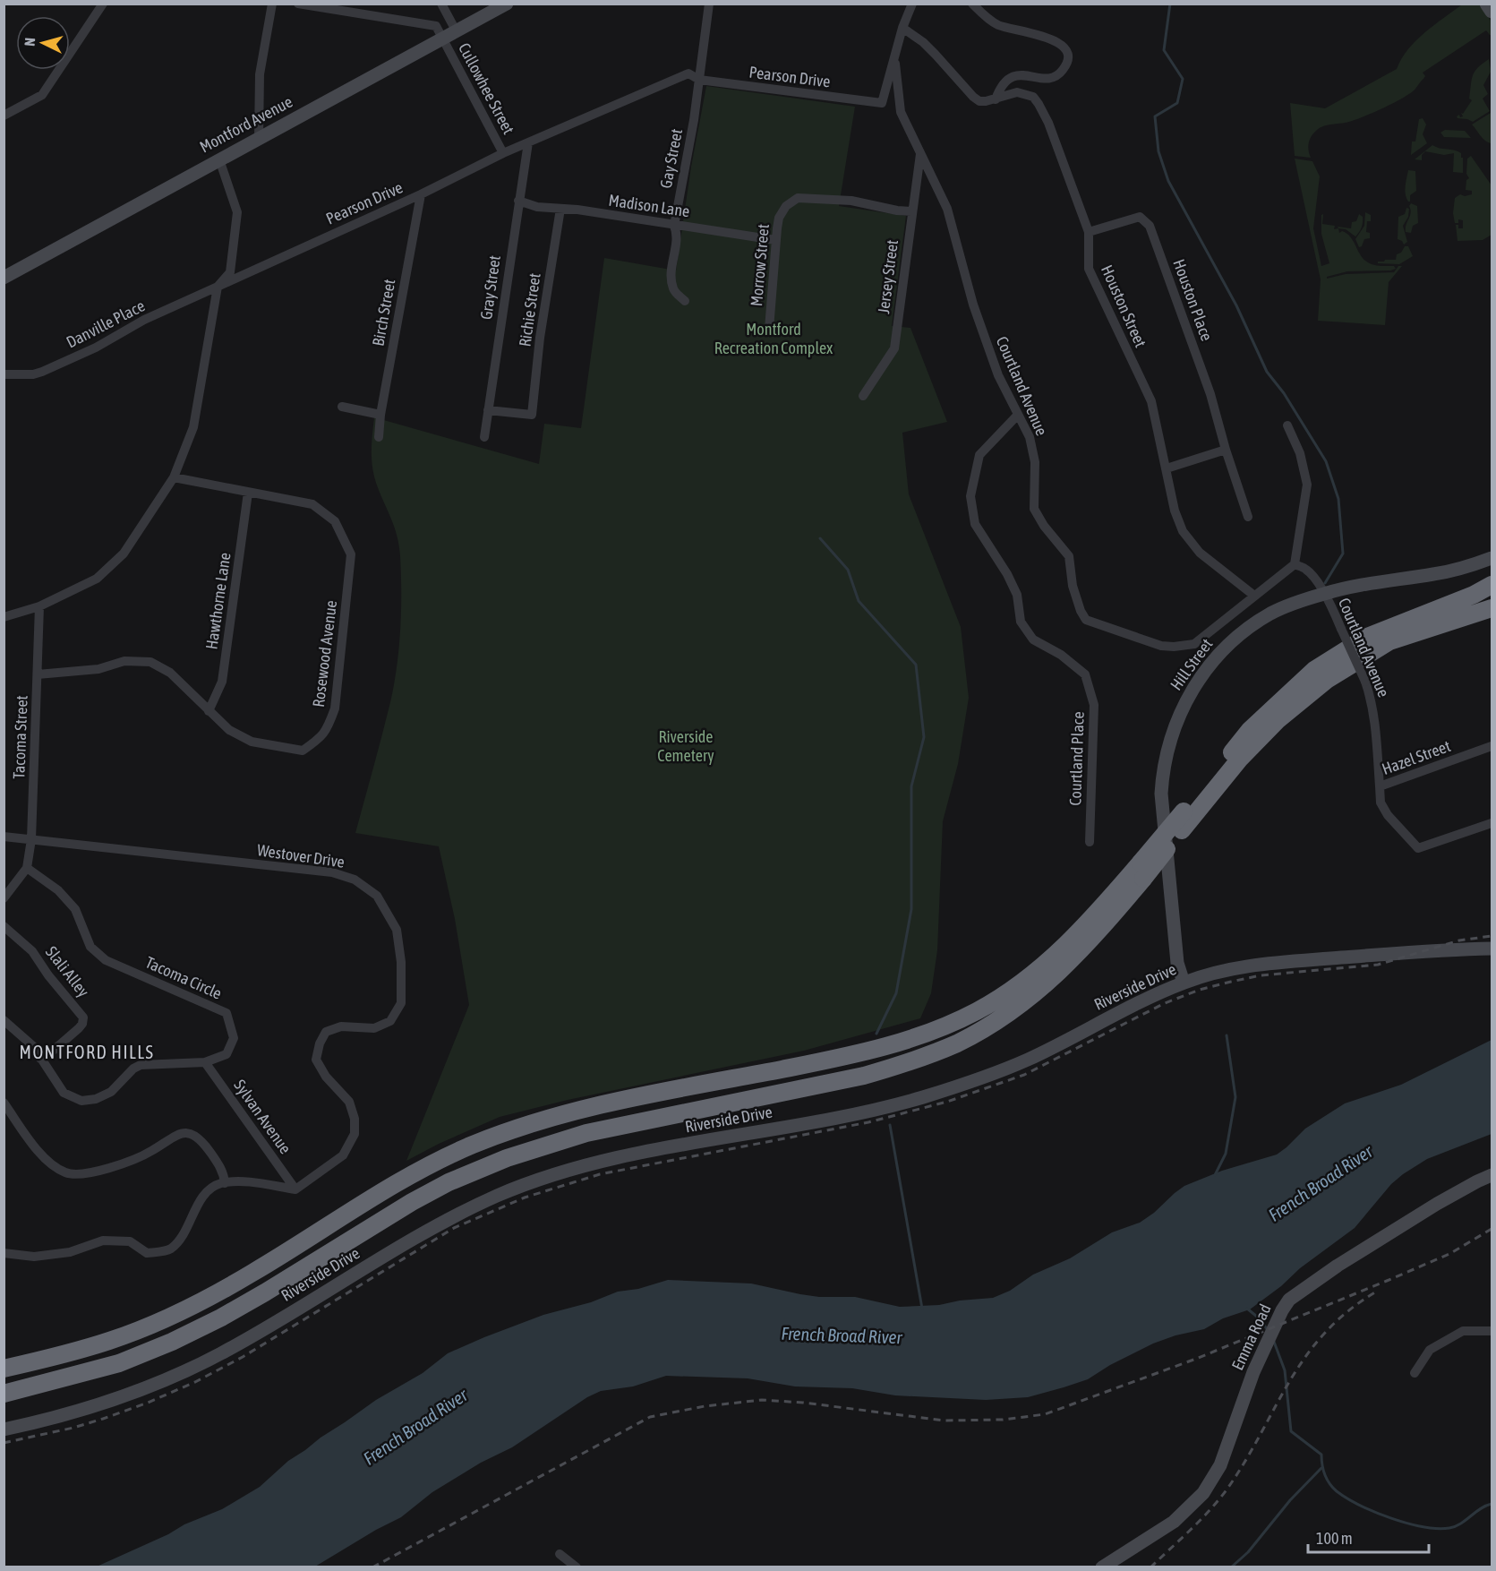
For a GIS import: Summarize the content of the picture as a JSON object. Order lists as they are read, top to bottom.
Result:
{
  "streets": {
    "main road": [
      "Montford Avenue",
      "Hill Street",
      "Riverside Drive",
      "Emma Road"
    ],
    "street": [
      "Pearson Drive",
      "Cullowhee Street",
      "Gay Street",
      "Madison Lane",
      "Morrow Street",
      "Jersey Street",
      "Gray Street",
      "Houston Place",
      "Houston Street",
      "Richie Street",
      "Birch Street",
      "Danville Place",
      "Courtland Avenue",
      "Hawthorne Lane",
      "Rosewood Avenue",
      "Tacoma Street",
      "Hazel Street",
      "Courtland Place",
      "Westover Drive",
      "Slali Alley",
      "Tacoma Circle",
      "Sylvan Avenue"
    ]
  },
  "crossings": [
    ["Pearson Drive", "Cullowhee Street"],
    ["Pearson Drive", "Gay Street"],
    ["Pearson Drive", "Gray Street"],
    ["Pearson Drive", "Birch Street"],
    ["Pearson Drive", "Danville Place"],
    ["Pearson Drive", "Courtland Avenue"],
    ["Cullowhee Street", "Montford Avenue"],
    ["Gay Street", "Madison Lane"],
    ["Madison Lane", "Morrow Street"],
    ["Madison Lane", "Gray Street"],
    ["Madison Lane", "Richie Street"],
    ["Morrow Street", "Jersey Street"],
    ["Jersey Street", "Courtland Avenue"],
    ["Gray Street", "Richie Street"],
    ["Houston Place", "Houston Street"],
    ["Houston Street", "Courtland Avenue"],
    ["Courtland Avenue", "Hill Street"],
    ["Courtland Avenue", "Hazel Street"],
    ["Courtland Avenue", "Courtland Place"],
    ["Hawthorne Lane", "Rosewood Avenue"],
    ["Rosewood Avenue", "Tacoma Street"],
    ["Hill Street", "Riverside Drive"],
    ["Tacoma Street", "Westover Drive"],
    ["Tacoma Street", "Tacoma Circle"],
    ["Westover Drive", "Sylvan Avenue"],
    ["Slali Alley", "Tacoma Circle"],
    ["Tacoma Circle", "Sylvan Avenue"]
  ],
  "districts": ["MONTFORD HILLS"],
  "water": ["French Broad River"],
  "parks": ["Montford Recreation Complex", "Riverside Cemetery"],
  "scale_bar": "100 m",
  "north": "left"
}
